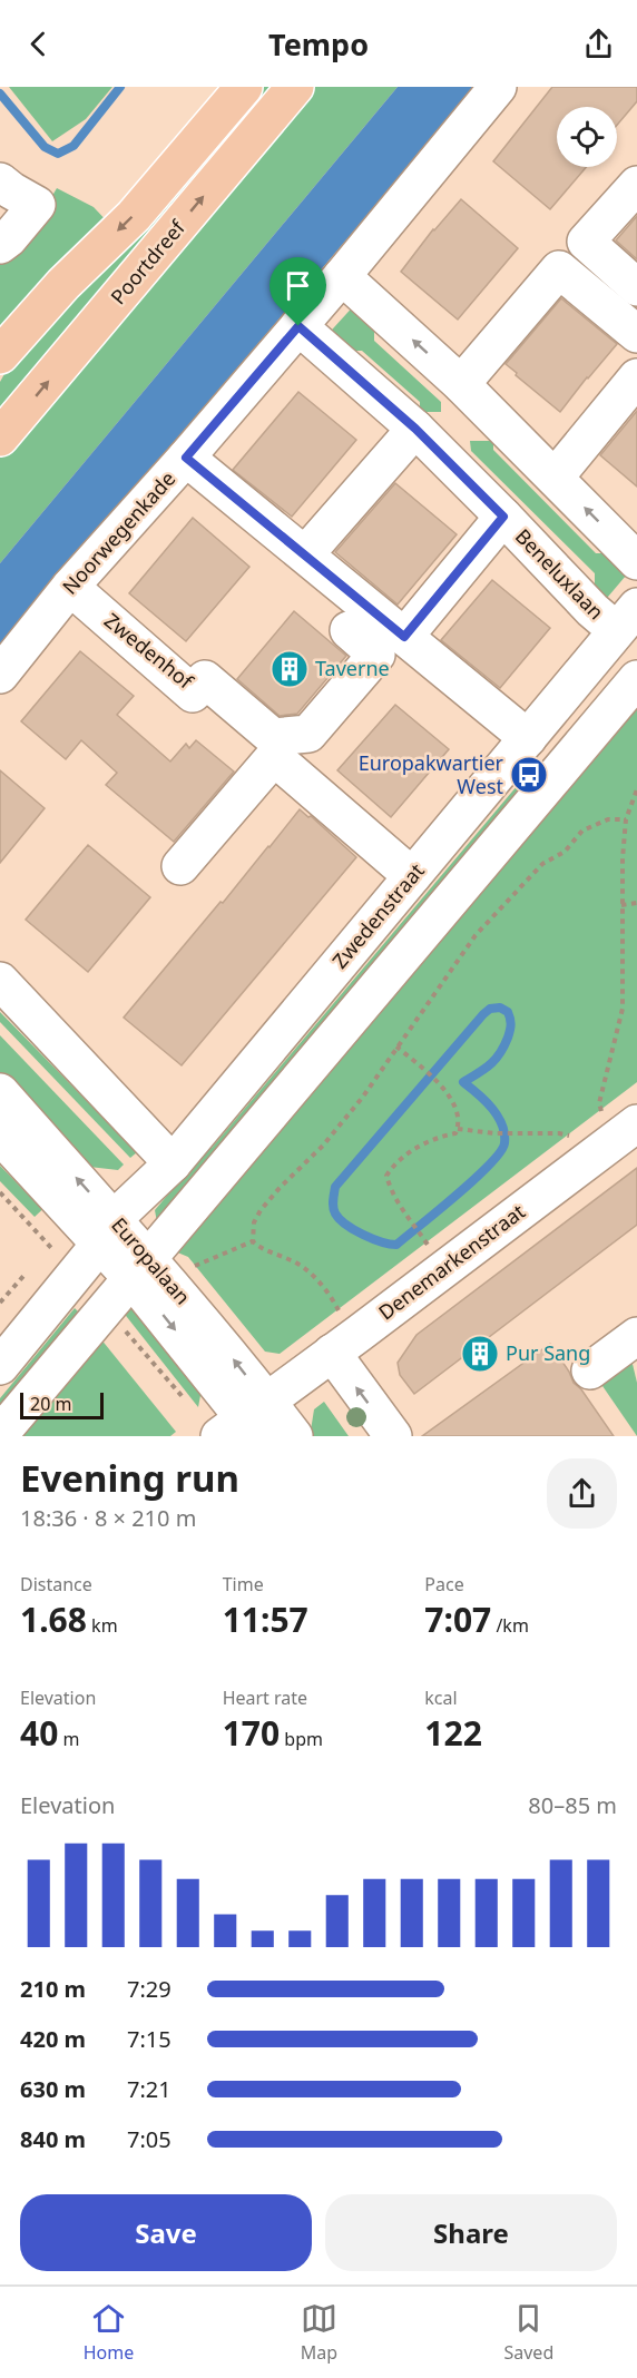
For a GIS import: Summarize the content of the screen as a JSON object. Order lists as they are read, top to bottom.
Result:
{
  "streets": {
    "main road": ["Poortdreef"],
    "street": [
      "Noorwegenkade",
      "Beneluxlaan",
      "Zwedenhof",
      "Zwedenstraat",
      "Europalaan",
      "Denemarkenstraat"
    ]
  },
  "crossings": [
    ["Noorwegenkade", "Beneluxlaan"],
    ["Noorwegenkade", "Zwedenhof"],
    ["Beneluxlaan", "Zwedenstraat"],
    ["Zwedenstraat", "Europalaan"],
    ["Europalaan", "Denemarkenstraat"]
  ],
  "places": {
    "building": ["Taverne", "Pur Sang"],
    "bus stop": ["Europakwartier West"]
  },
  "scale_bar": "20 m",
  "page": {
    "header": "Tempo",
    "scale": "20 m",
    "heading": ["Evening run", "18:36 · 8 × 210 m"],
    "stats": [
      ["Distance", "1.68 km"],
      ["Time", "11:57"],
      ["Pace", "7:07 /km"],
      ["Elevation", "40 m"],
      ["Heart rate", "170 bpm"],
      ["kcal", "122"]
    ],
    "chart": ["Elevation", "80–85 m"],
    "list": [
      {
        "name": "210 m",
        "note": "7:29"
      },
      {
        "name": "420 m",
        "note": "7:15"
      },
      {
        "name": "630 m",
        "note": "7:21"
      },
      {
        "name": "840 m",
        "note": "7:05"
      }
    ],
    "buttons": ["Save", "Share"],
    "tabs": ["Home", "Map", "Saved"]
  }
}
